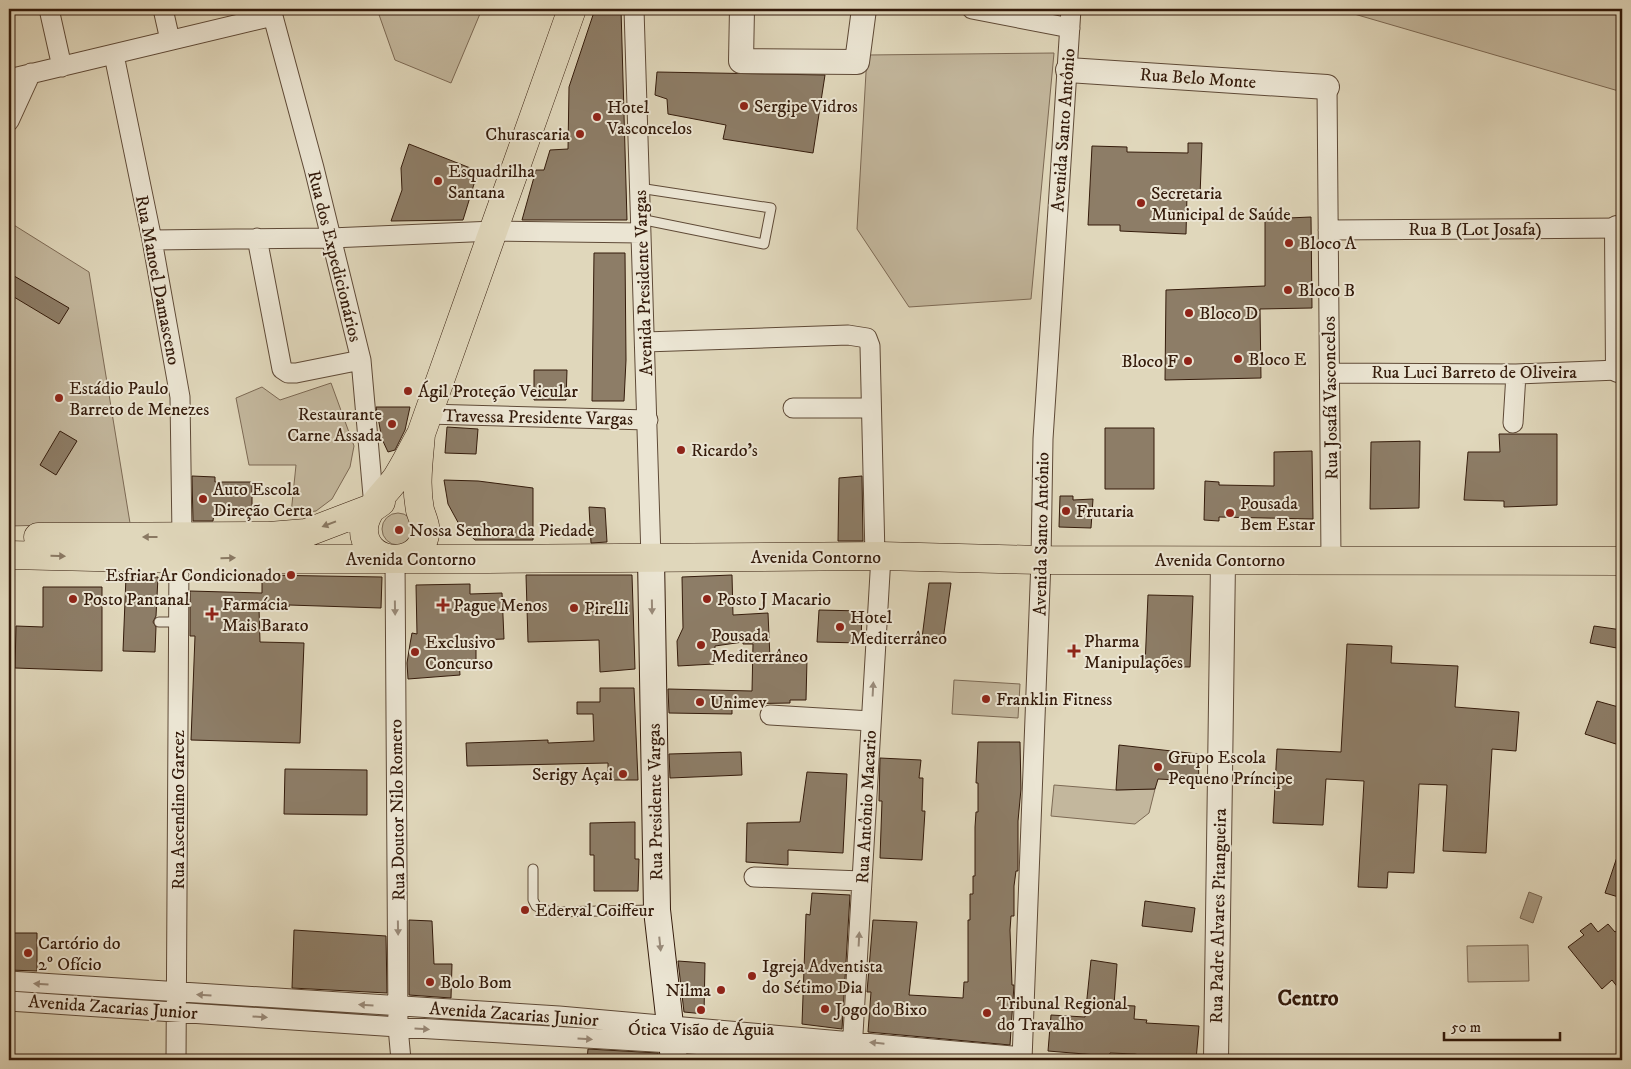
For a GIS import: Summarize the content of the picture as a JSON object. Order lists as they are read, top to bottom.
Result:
{
  "streets": {
    "main road": ["Avenida Contorno", "Rua Presidente Vargas"],
    "street": [
      "Rua Belo Monte",
      "Avenida Santo Antônio",
      "Rua B (Lot Josafa)",
      "Rua dos Expedicionários",
      "Rua Manoel Damasceno",
      "Avenida Presidente Vargas",
      "Rua Luci Barreto de Oliveira",
      "Rua Josafá Vasconcelos",
      "Travessa Presidente Vargas",
      "Rua Antônio Macario",
      "Rua Ascendino Garcez",
      "Rua Doutor Nilo Romero",
      "Rua Padre Alvares Pitangueira",
      "Avenida Zacarias Junior"
    ]
  },
  "crossings": [
    ["Rua Belo Monte", "Avenida Santo Antônio"],
    ["Rua Belo Monte", "Rua Josafá Vasconcelos"],
    ["Avenida Santo Antônio", "Avenida Contorno"],
    ["Rua B (Lot Josafa)", "Rua Josafá Vasconcelos"],
    ["Rua dos Expedicionários", "Avenida Contorno"],
    ["Rua dos Expedicionários", "Rua Doutor Nilo Romero"],
    ["Rua Manoel Damasceno", "Avenida Contorno"],
    ["Rua Manoel Damasceno", "Rua Ascendino Garcez"],
    ["Avenida Presidente Vargas", "Travessa Presidente Vargas"],
    ["Avenida Presidente Vargas", "Avenida Contorno"],
    ["Avenida Presidente Vargas", "Rua Presidente Vargas"],
    ["Avenida Presidente Vargas", "Rua Antônio Macario"],
    ["Rua Luci Barreto de Oliveira", "Rua Josafá Vasconcelos"],
    ["Rua Josafá Vasconcelos", "Avenida Contorno"],
    ["Avenida Contorno", "Rua Presidente Vargas"],
    ["Avenida Contorno", "Rua Antônio Macario"],
    ["Avenida Contorno", "Rua Ascendino Garcez"],
    ["Avenida Contorno", "Rua Doutor Nilo Romero"],
    ["Avenida Contorno", "Rua Padre Alvares Pitangueira"],
    ["Rua Presidente Vargas", "Avenida Zacarias Junior"],
    ["Rua Antônio Macario", "Avenida Zacarias Junior"],
    ["Rua Ascendino Garcez", "Avenida Zacarias Junior"],
    ["Rua Doutor Nilo Romero", "Avenida Zacarias Junior"]
  ],
  "one_way": ["Rua Presidente Vargas", "Rua Antônio Macario", "Rua Doutor Nilo Romero"],
  "districts": ["Centro"],
  "places": {
    "other": [
      "Sergipe Vidros",
      "Hotel Vasconcelos",
      "Churascaria",
      "Esquadrilha Santana",
      "Secretaria Municipal de Saúde",
      "Bloco A",
      "Bloco B",
      "Bloco D",
      "Bloco E",
      "Bloco F",
      "Ágil Proteção Veicular",
      "Estádio Paulo Barreto de Menezes",
      "Restaurante Carne Assada",
      "Ricardo's",
      "Auto Escola Direção Certa",
      "Frutaria",
      "Pousada Bem Estar",
      "Nossa Senhora da Piedade",
      "Esfriar Ar Condicionado",
      "Posto Pantanal",
      "Posto J Macario",
      "Pirelli",
      "Hotel Mediterrâneo",
      "Pousada Mediterrâneo",
      "Exclusivo Concurso",
      "Franklin Fitness",
      "Unimev",
      "Grupo Escola Pequeno Príncipe",
      "Serigy Açai",
      "Ederval Coiffeur",
      "Cartório do 2º Ofício",
      "Igreja Adventista do Sétimo Dia",
      "Bolo Bom",
      "Nilma",
      "Jogo do Bixo",
      "Ótica Visão de Águia",
      "Tribunal Regional do Travalho"
    ],
    "health": ["Pague Menos", "Farmácia Mais Barato", "Pharma Manipulações"]
  },
  "scale_bar": "50 m"
}
